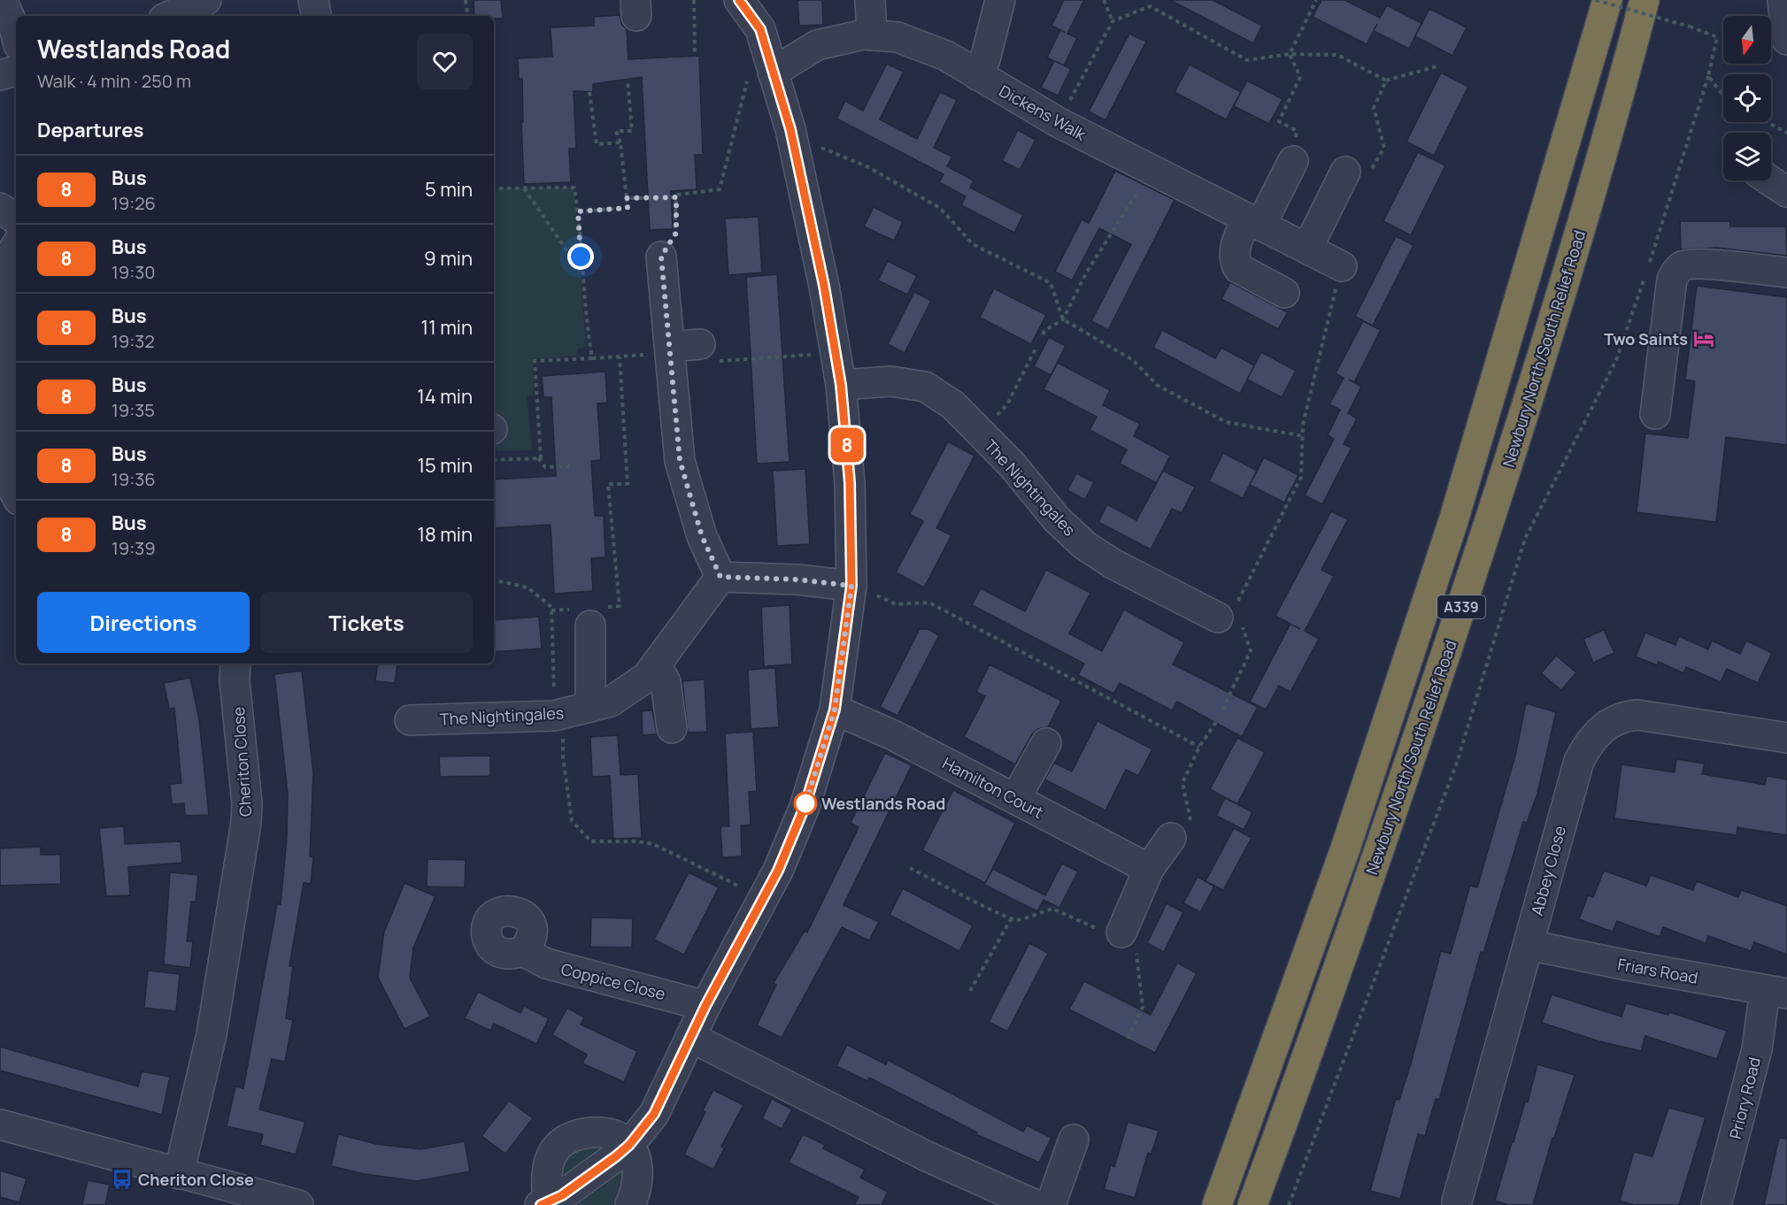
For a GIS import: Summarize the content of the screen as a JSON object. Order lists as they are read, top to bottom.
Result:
{
  "streets": {
    "highway": ["Newbury North/South Relief Road", "A339"],
    "street": [
      "Dickens Walk",
      "The Nightingales",
      "Cheriton Close",
      "Hamilton Court",
      "Abbey Close",
      "Friars Road",
      "Coppice Close",
      "Priory Road"
    ]
  },
  "crossings": [
    ["Abbey Close", "Friars Road"],
    ["Friars Road", "Priory Road"]
  ],
  "places": {
    "hotel": ["Two Saints"],
    "other": ["Westlands Road"],
    "bus stop": ["Cheriton Close"]
  },
  "lines": ["bus line 8"],
  "north": "bottom",
  "page": {
    "on_map": "8",
    "heading": [
      ["Westlands Road", "Walk · 4 min · 250 m"],
      "Departures"
    ],
    "list": [
      {
        "mark": "8",
        "name": "Bus",
        "note": "19:26",
        "value": "5 min"
      },
      {
        "mark": "8",
        "name": "Bus",
        "note": "19:30",
        "value": "9 min"
      },
      {
        "mark": "8",
        "name": "Bus",
        "note": "19:32",
        "value": "11 min"
      },
      {
        "mark": "8",
        "name": "Bus",
        "note": "19:35",
        "value": "14 min"
      },
      {
        "mark": "8",
        "name": "Bus",
        "note": "19:36",
        "value": "15 min"
      },
      {
        "mark": "8",
        "name": "Bus",
        "note": "19:39",
        "value": "18 min"
      }
    ],
    "buttons": ["Directions", "Tickets"]
  }
}
